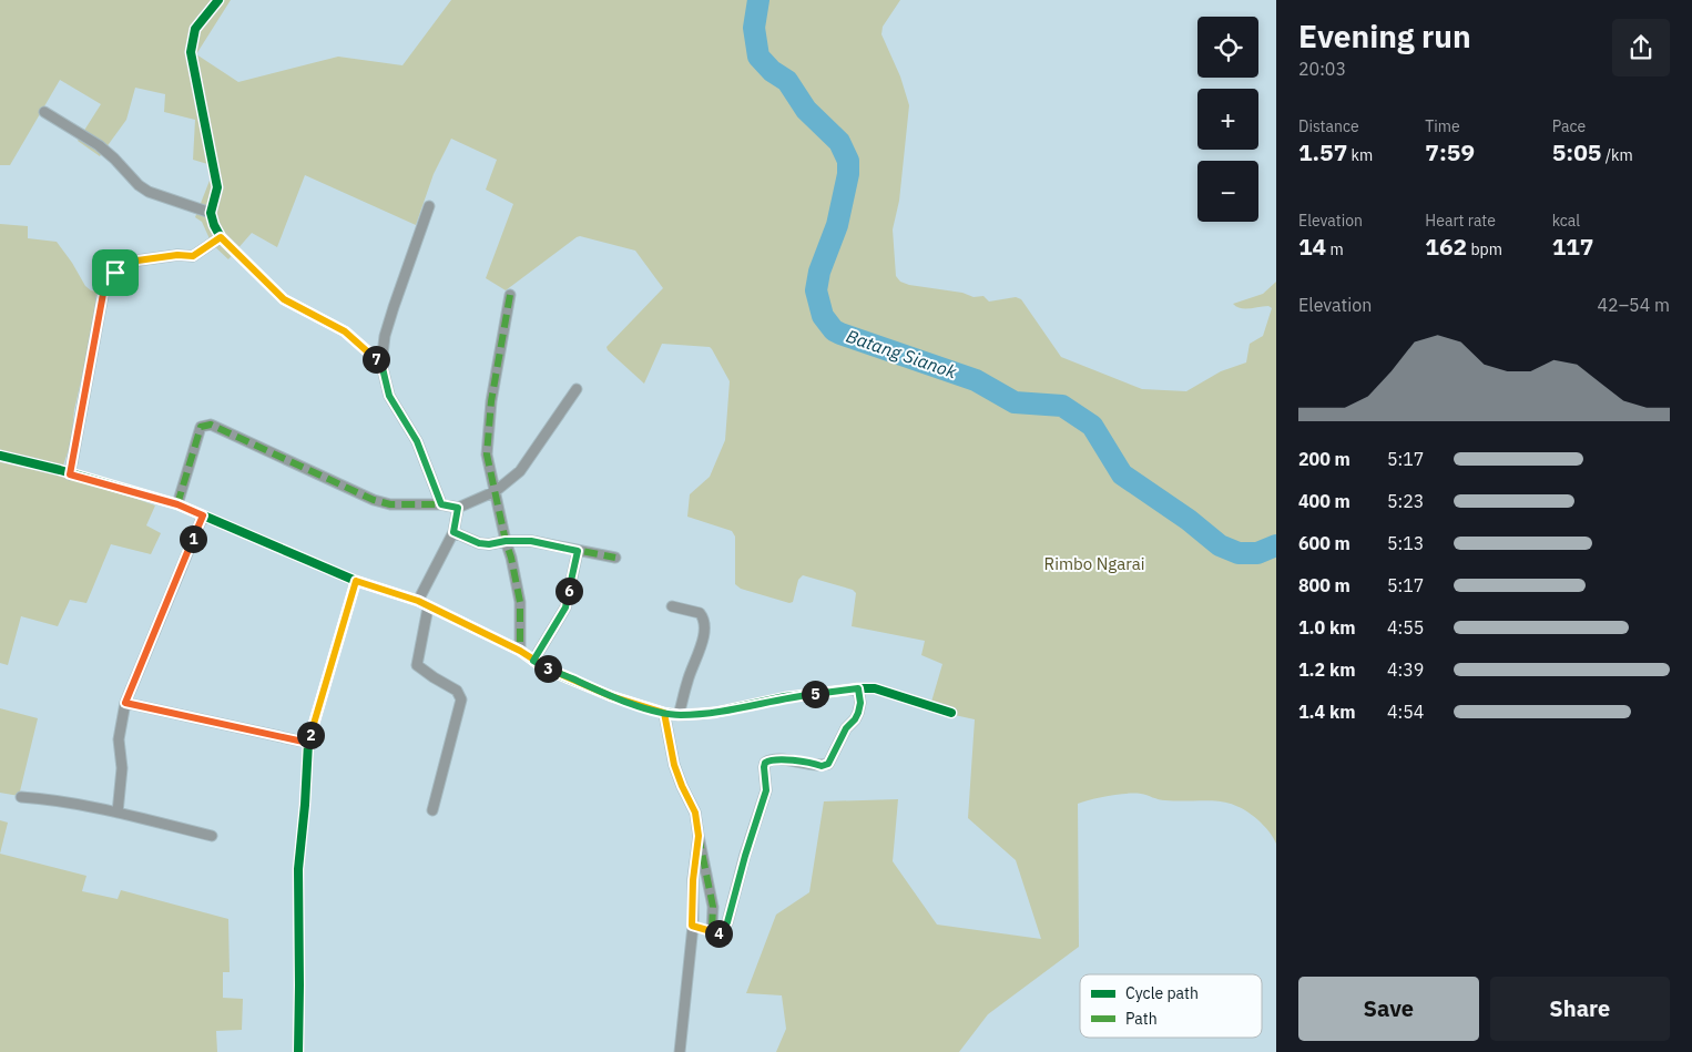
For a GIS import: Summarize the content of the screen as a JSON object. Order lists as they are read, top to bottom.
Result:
{
  "water": ["Batang Sianok"],
  "parks": ["Rimbo Ngarai"],
  "legend": ["Cycle path", "Path"],
  "page": {
    "heading": ["Evening run", "20:03"],
    "map_buttons": ["+", "−"],
    "stats": [
      ["Distance", "1.57 km"],
      ["Time", "7:59"],
      ["Pace", "5:05 /km"],
      ["Elevation", "14 m"],
      ["Heart rate", "162 bpm"],
      ["kcal", "117"]
    ],
    "chart": ["Elevation", "42–54 m"],
    "pins": [
      "7",
      "1",
      "6",
      "3",
      "5",
      "2",
      "4"
    ],
    "list": [
      {
        "name": "200 m",
        "note": "5:17"
      },
      {
        "name": "400 m",
        "note": "5:23"
      },
      {
        "name": "600 m",
        "note": "5:13"
      },
      {
        "name": "800 m",
        "note": "5:17"
      },
      {
        "name": "1.0 km",
        "note": "4:55"
      },
      {
        "name": "1.2 km",
        "note": "4:39"
      },
      {
        "name": "1.4 km",
        "note": "4:54"
      }
    ],
    "buttons": ["Save", "Share"]
  }
}
